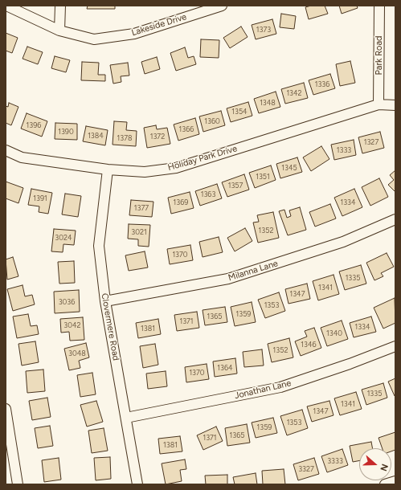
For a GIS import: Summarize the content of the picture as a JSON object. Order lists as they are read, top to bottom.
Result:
{
  "streets": {
    "street": [
      "Lakeside Drive",
      "Park Road",
      "Holiday Park Drive",
      "Milanna Lane",
      "Clovermere Road",
      "Jonathan Lane"
    ]
  },
  "crossings": [
    ["Park Road", "Holiday Park Drive"],
    ["Holiday Park Drive", "Clovermere Road"],
    ["Milanna Lane", "Clovermere Road"],
    ["Clovermere Road", "Jonathan Lane"]
  ],
  "house_numbers": [
    "1373",
    "1336",
    "1342",
    "1348",
    "1354",
    "1360",
    "1396",
    "1366",
    "1390",
    "1384",
    "1372",
    "1378",
    "1327",
    "1333",
    "1345",
    "1351",
    "1357",
    "1363",
    "1391",
    "1369",
    "1334",
    "1377",
    "1352",
    "3021",
    "3024",
    "1370",
    "1335",
    "1341",
    "1347",
    "3036",
    "1353",
    "1359",
    "1365",
    "1371",
    "3042",
    "1334",
    "1381",
    "1340",
    "1346",
    "1352",
    "3048",
    "1364",
    "1370",
    "1335",
    "1341",
    "1347",
    "1353",
    "1359",
    "1365",
    "1371",
    "1381",
    "3333",
    "3327"
  ],
  "north": "right"
}
